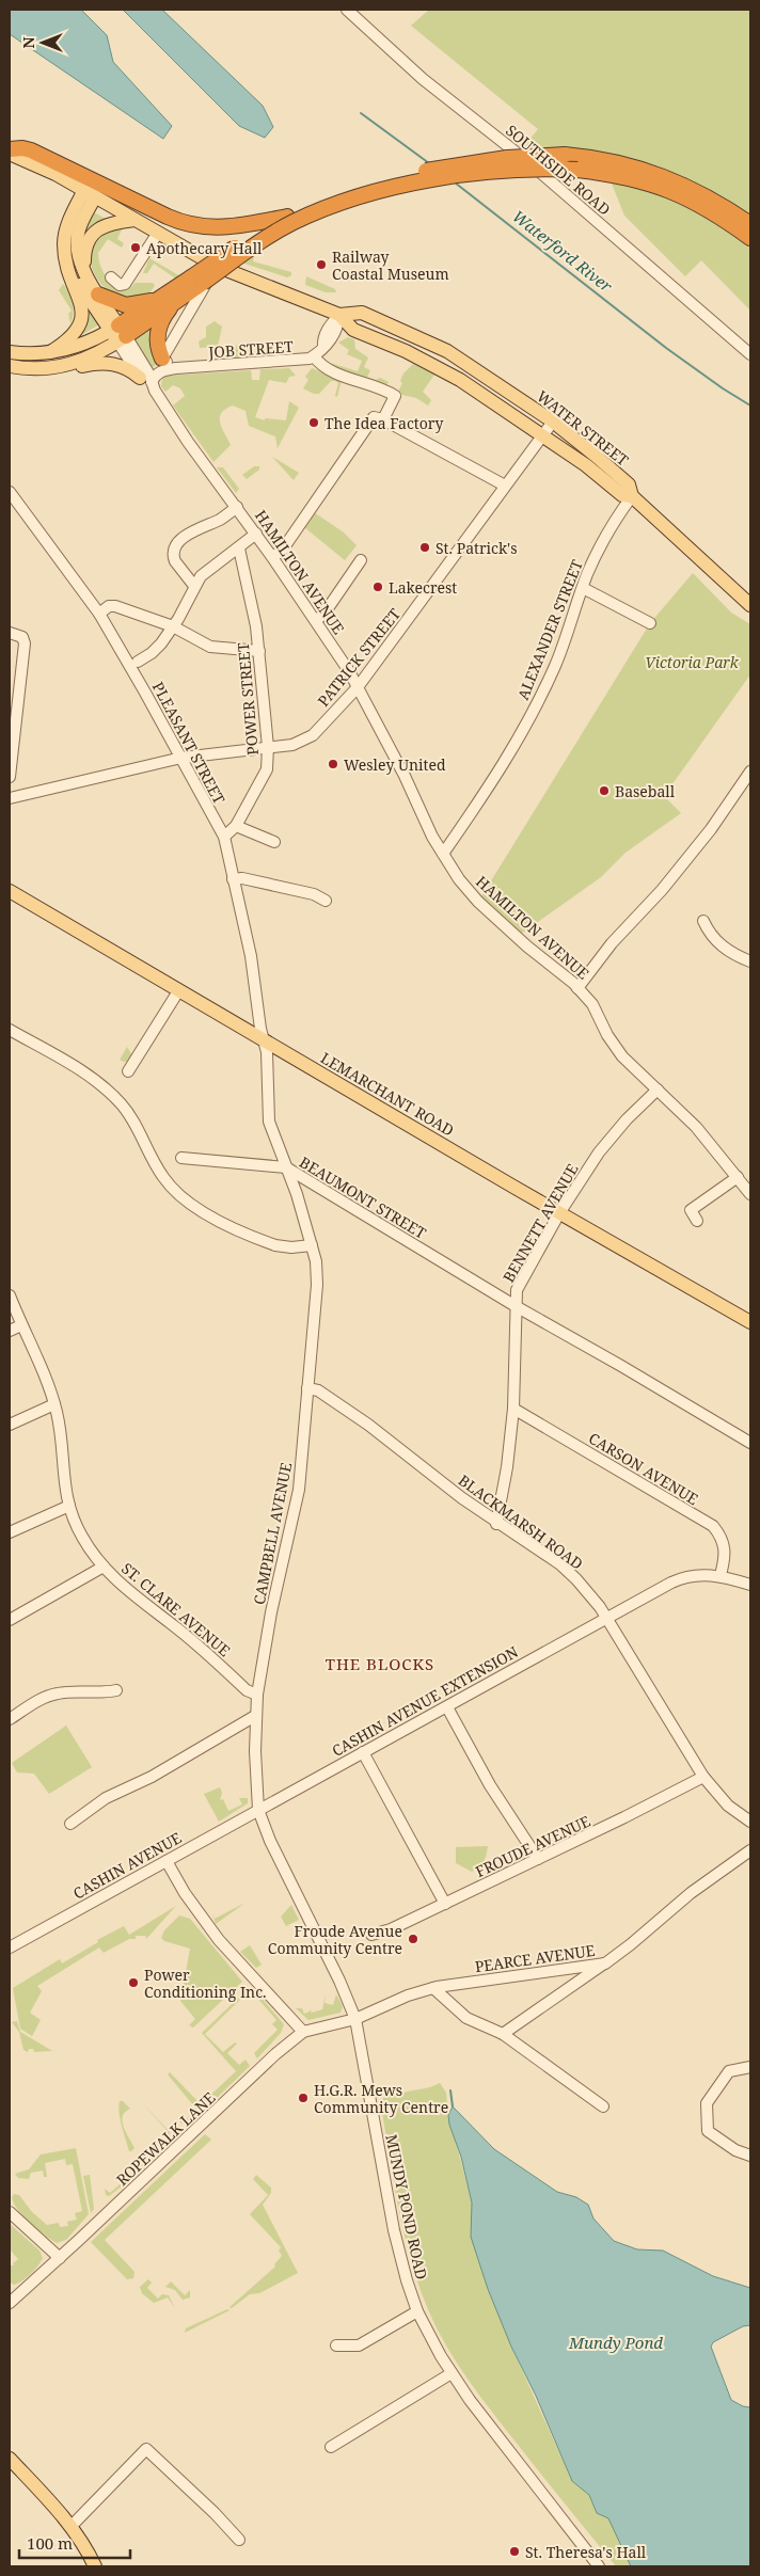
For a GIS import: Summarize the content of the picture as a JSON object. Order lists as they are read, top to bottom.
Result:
{
  "streets": {
    "main road": ["WATER STREET", "LEMARCHANT ROAD"],
    "street": [
      "SOUTHSIDE ROAD",
      "JOB STREET",
      "HAMILTON AVENUE",
      "ALEXANDER STREET",
      "PATRICK STREET",
      "POWER STREET",
      "PLEASANT STREET",
      "BEAUMONT STREET",
      "BENNETT AVENUE",
      "CARSON AVENUE",
      "BLACKMARSH ROAD",
      "CAMPBELL AVENUE",
      "ST. CLARE AVENUE",
      "CASHIN AVENUE EXTENSION",
      "FROUDE AVENUE",
      "CASHIN AVENUE",
      "PEARCE AVENUE",
      "ROPEWALK LANE",
      "MUNDY POND ROAD"
    ]
  },
  "crossings": [
    ["JOB STREET", "WATER STREET"],
    ["JOB STREET", "HAMILTON AVENUE"],
    ["WATER STREET", "ALEXANDER STREET"],
    ["WATER STREET", "PATRICK STREET"],
    ["HAMILTON AVENUE", "ALEXANDER STREET"],
    ["HAMILTON AVENUE", "PATRICK STREET"],
    ["HAMILTON AVENUE", "BENNETT AVENUE"],
    ["PATRICK STREET", "POWER STREET"],
    ["PATRICK STREET", "PLEASANT STREET"],
    ["POWER STREET", "PLEASANT STREET"],
    ["PLEASANT STREET", "LEMARCHANT ROAD"],
    ["PLEASANT STREET", "CAMPBELL AVENUE"],
    ["LEMARCHANT ROAD", "BENNETT AVENUE"],
    ["LEMARCHANT ROAD", "CAMPBELL AVENUE"],
    ["BEAUMONT STREET", "BENNETT AVENUE"],
    ["BEAUMONT STREET", "CAMPBELL AVENUE"],
    ["BENNETT AVENUE", "CARSON AVENUE"],
    ["BENNETT AVENUE", "BLACKMARSH ROAD"],
    ["CARSON AVENUE", "CASHIN AVENUE EXTENSION"],
    ["BLACKMARSH ROAD", "CAMPBELL AVENUE"],
    ["BLACKMARSH ROAD", "CASHIN AVENUE EXTENSION"],
    ["BLACKMARSH ROAD", "FROUDE AVENUE"],
    ["CAMPBELL AVENUE", "ST. CLARE AVENUE"],
    ["CAMPBELL AVENUE", "CASHIN AVENUE EXTENSION"],
    ["CAMPBELL AVENUE", "CASHIN AVENUE"],
    ["CAMPBELL AVENUE", "PEARCE AVENUE"],
    ["CAMPBELL AVENUE", "ROPEWALK LANE"],
    ["CAMPBELL AVENUE", "MUNDY POND ROAD"],
    ["CASHIN AVENUE EXTENSION", "CASHIN AVENUE"],
    ["PEARCE AVENUE", "ROPEWALK LANE"],
    ["PEARCE AVENUE", "MUNDY POND ROAD"],
    ["ROPEWALK LANE", "MUNDY POND ROAD"]
  ],
  "districts": ["THE BLOCKS"],
  "water": ["Waterford River", "Mundy Pond"],
  "parks": ["Victoria Park"],
  "places": [
    "Apothecary Hall",
    "Railway Coastal Museum",
    "The Idea Factory",
    "St. Patrick's",
    "Lakecrest",
    "Wesley United",
    "Baseball",
    "Froude Avenue Community Centre",
    "Power Conditioning Inc.",
    "H.G.R. Mews Community Centre",
    "St. Theresa's Hall"
  ],
  "scale_bar": "100 m",
  "north": "left"
}
